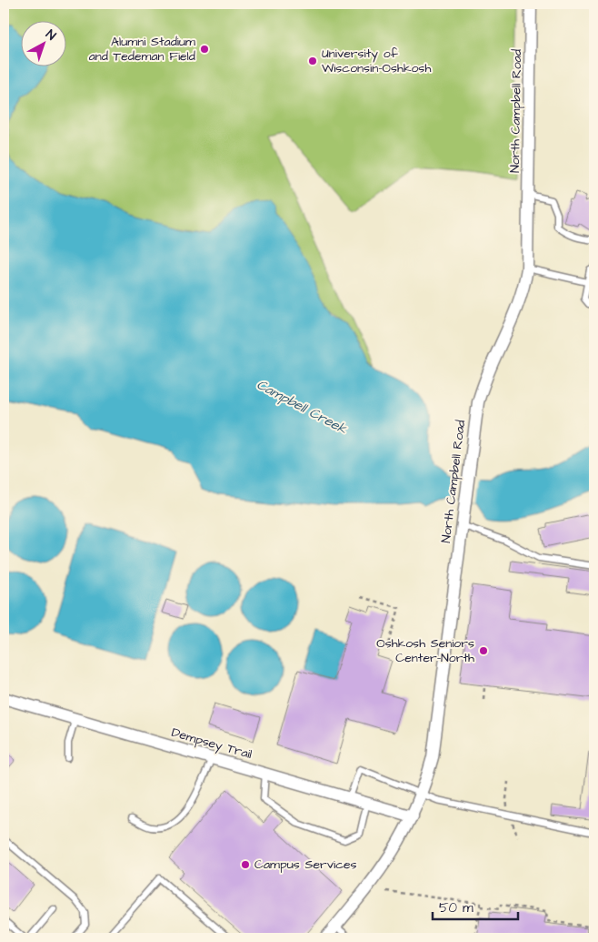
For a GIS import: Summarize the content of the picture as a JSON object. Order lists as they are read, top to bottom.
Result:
{
  "streets": {
    "street": ["North Campbell Road", "Dempsey Trail"]
  },
  "crossings": [
    ["North Campbell Road", "Dempsey Trail"]
  ],
  "water": ["Campbell Creek"],
  "places": [
    "Alumni Stadium and Tedeman Field",
    "University of Wisconsin-Oshkosh",
    "Oshkosh Seniors Center-North",
    "Campus Services"
  ],
  "scale_bar": "50 m",
  "north": "top right"
}
